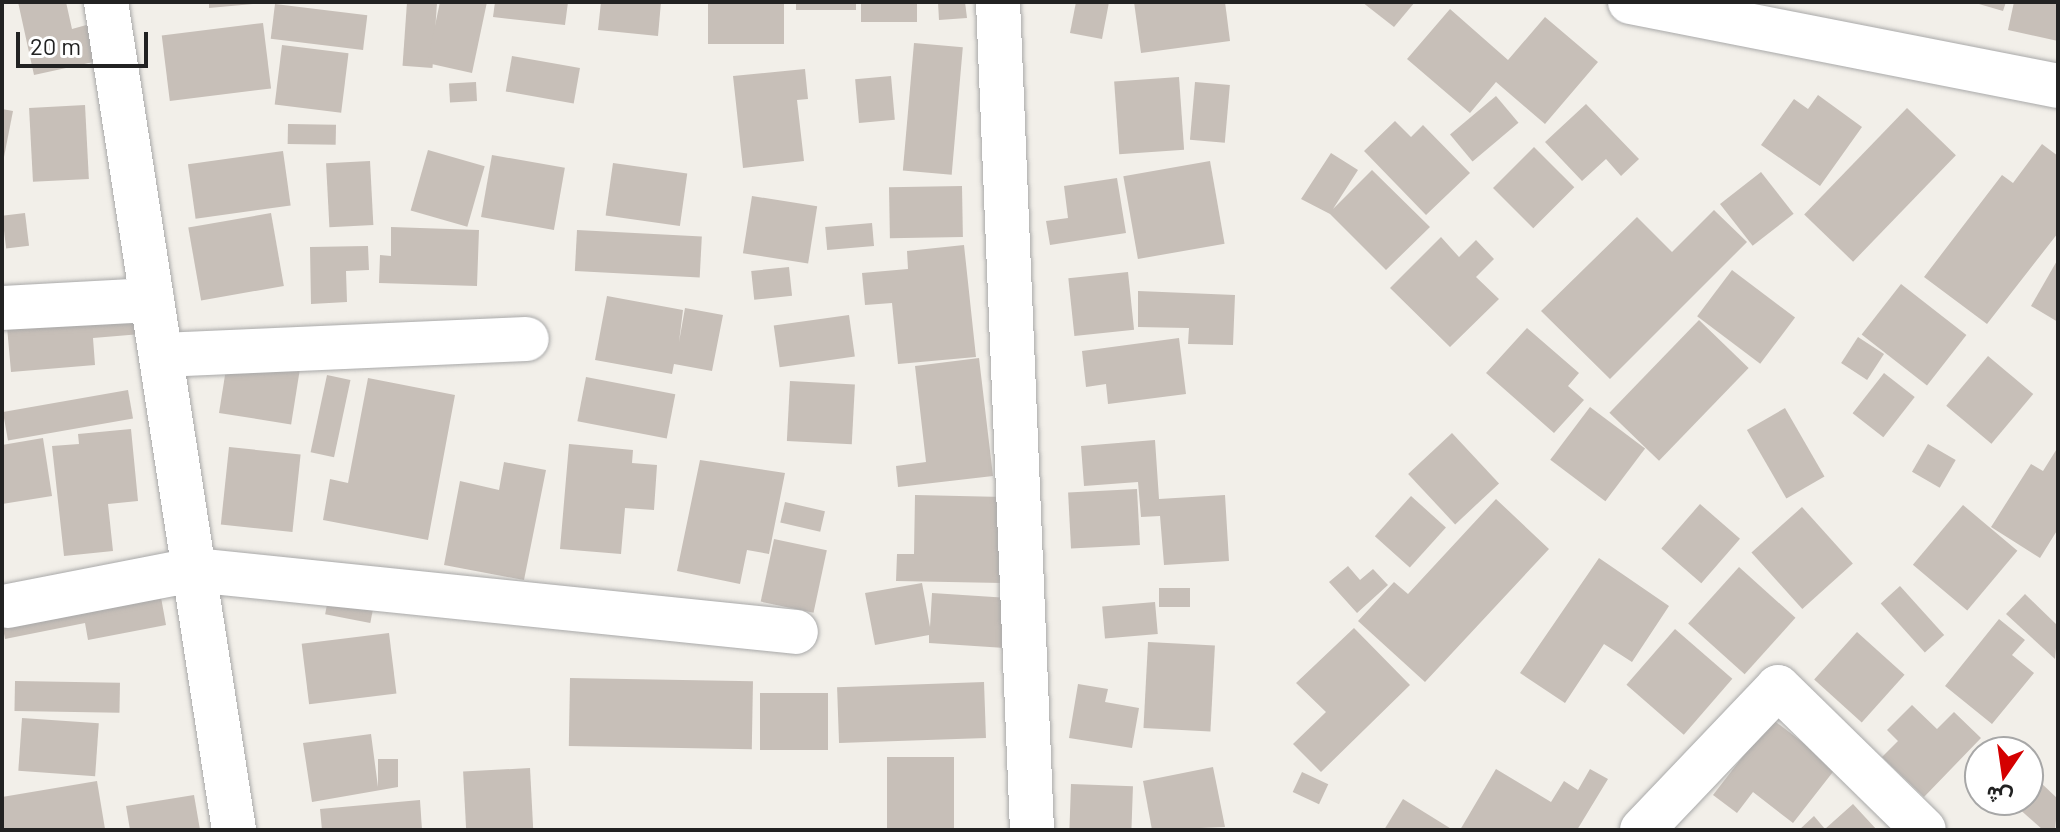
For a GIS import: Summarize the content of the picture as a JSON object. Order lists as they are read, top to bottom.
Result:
{
  "scale_bar": "20 m",
  "north": "bottom"
}
